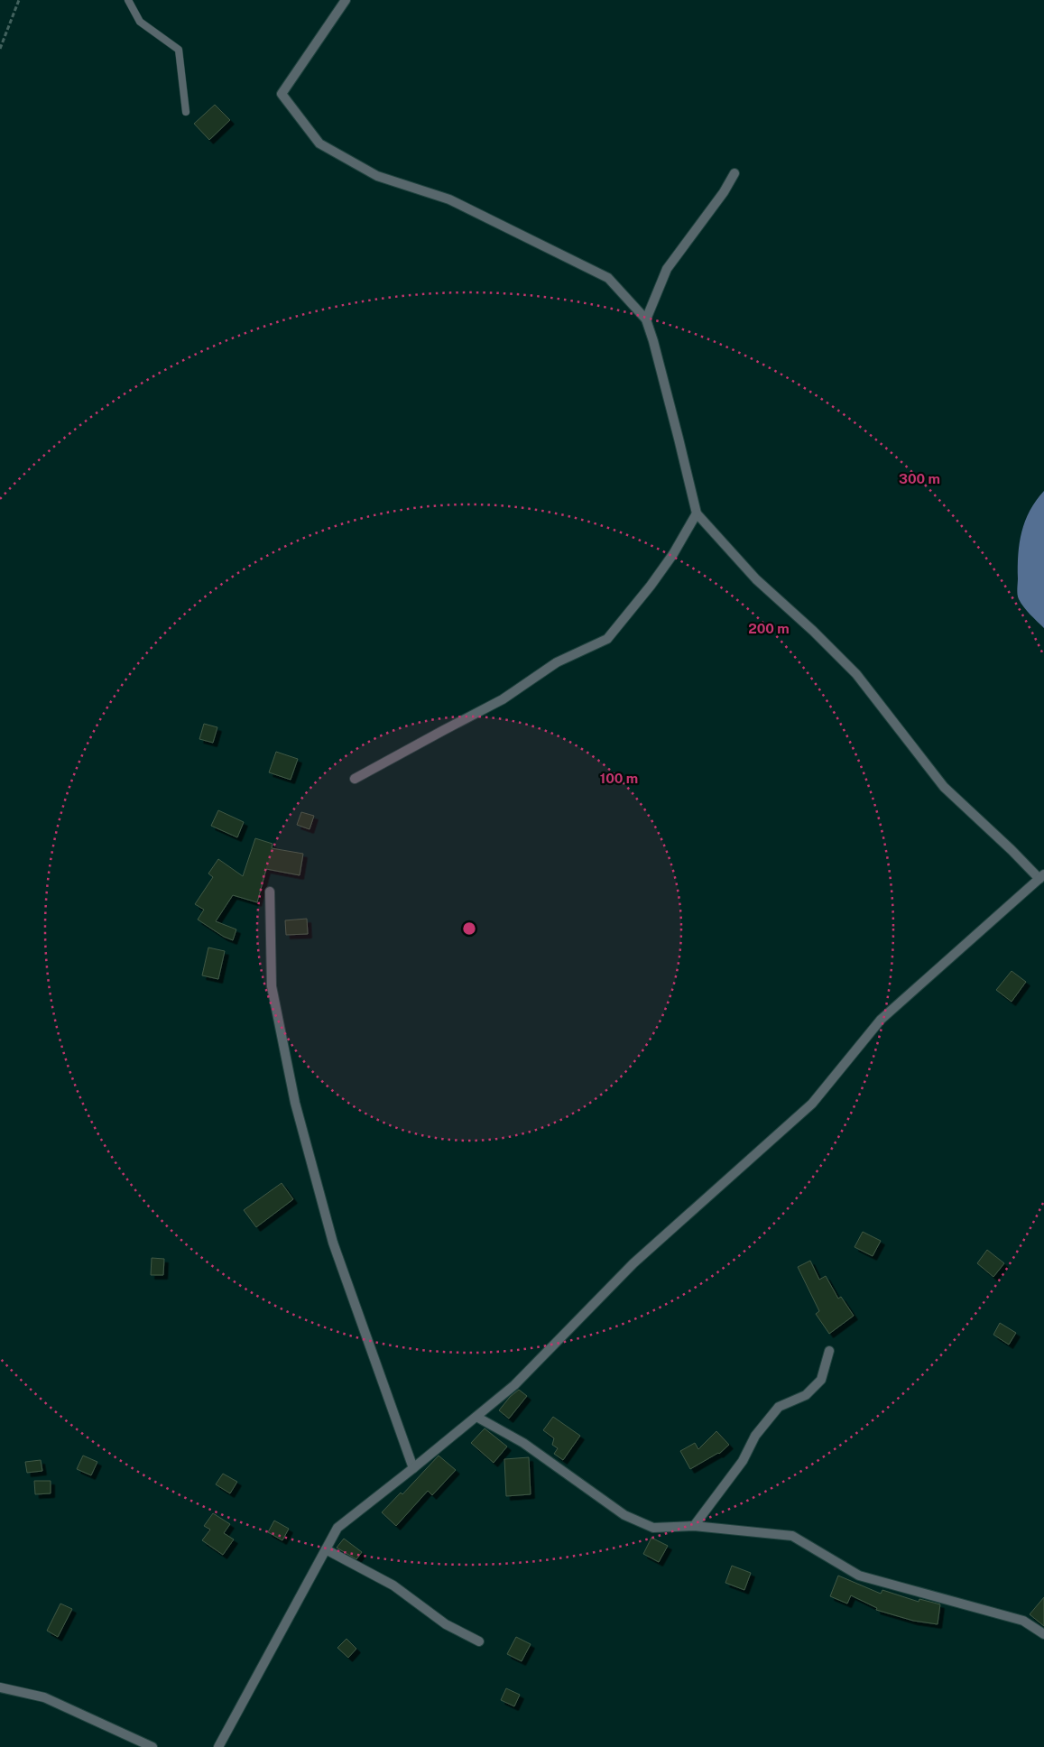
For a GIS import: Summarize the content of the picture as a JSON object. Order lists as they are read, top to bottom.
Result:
{
  "rings": ["300 m", "200 m", "100 m"]
}
